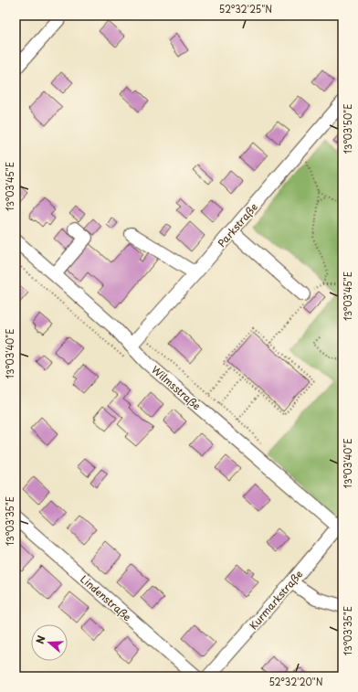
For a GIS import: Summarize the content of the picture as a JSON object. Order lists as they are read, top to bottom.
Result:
{
  "streets": {
    "street": [
      "Parkstraße",
      "Wilmsstraße",
      "Lindenstraße",
      "Kurmarkstraße"
    ]
  },
  "crossings": [
    ["Parkstraße", "Wilmsstraße"],
    ["Wilmsstraße", "Kurmarkstraße"]
  ],
  "north": "left",
  "coordinates": [
    "52°32'25\"N",
    "13°03'50\"E",
    "13°03'45\"E",
    "13°03'40\"E",
    "13°03'35\"E",
    "52°32'20\"N"
  ]
}
